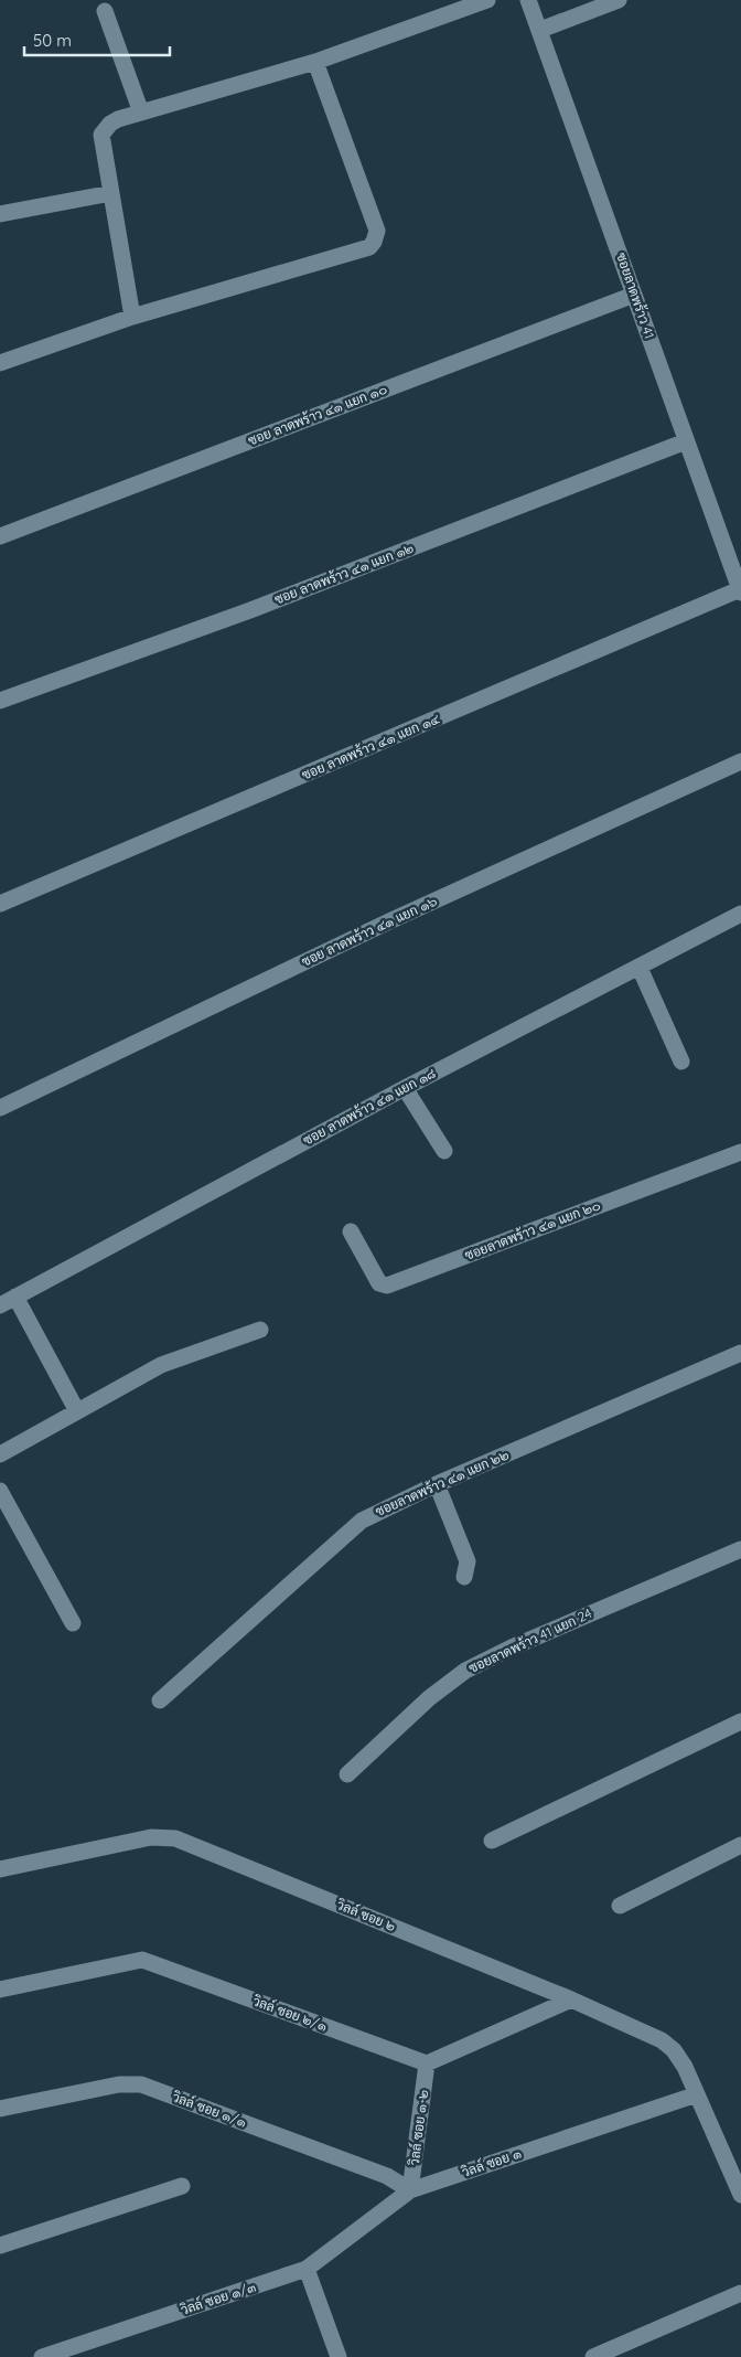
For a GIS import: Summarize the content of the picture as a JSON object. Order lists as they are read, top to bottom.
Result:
{
  "streets": {
    "street": [
      "ซอยลาดพร้าว 41",
      "ซอย ลาดพร้าว ๔๑ แยก ๑๐",
      "ซอย ลาดพร้าว ๔๑ แยก ๑๒",
      "ซอย ลาดพร้าว ๔๑ แยก ๑๔",
      "ซอย ลาดพร้าว ๔๑ แยก ๑๖",
      "ซอย ลาดพร้าว ๔๑ แยก ๑๘",
      "ซอยลาดพร้าว ๔๑ แยก ๒๐",
      "ซอยลาดพร้าว ๔๑ แยก ๒๒",
      "ซอยลาดพร้าว 41 แยก 24",
      "วิลล์ ซอย ๒",
      "วิลล์ ซอย ๒/๑",
      "วิลล์ ซอย ๑/๑",
      "วิลล์ ซอย ๑-๒",
      "วิลล์ ซอย ๑",
      "วิลล์ ซอย ๑/๓"
    ]
  },
  "crossings": [
    ["ซอยลาดพร้าว 41", "ซอย ลาดพร้าว ๔๑ แยก ๑๐"],
    ["ซอยลาดพร้าว 41", "ซอย ลาดพร้าว ๔๑ แยก ๑๒"],
    ["ซอยลาดพร้าว 41", "ซอย ลาดพร้าว ๔๑ แยก ๑๔"],
    ["วิลล์ ซอย ๒", "วิลล์ ซอย ๑"],
    ["วิลล์ ซอย ๒/๑", "วิลล์ ซอย ๑-๒"],
    ["วิลล์ ซอย ๑/๑", "วิลล์ ซอย ๑-๒"],
    ["วิลล์ ซอย ๑/๑", "วิลล์ ซอย ๑"],
    ["วิลล์ ซอย ๑-๒", "วิลล์ ซอย ๑"],
    ["วิลล์ ซอย ๑", "วิลล์ ซอย ๑/๓"]
  ],
  "scale_bar": "50 m"
}
